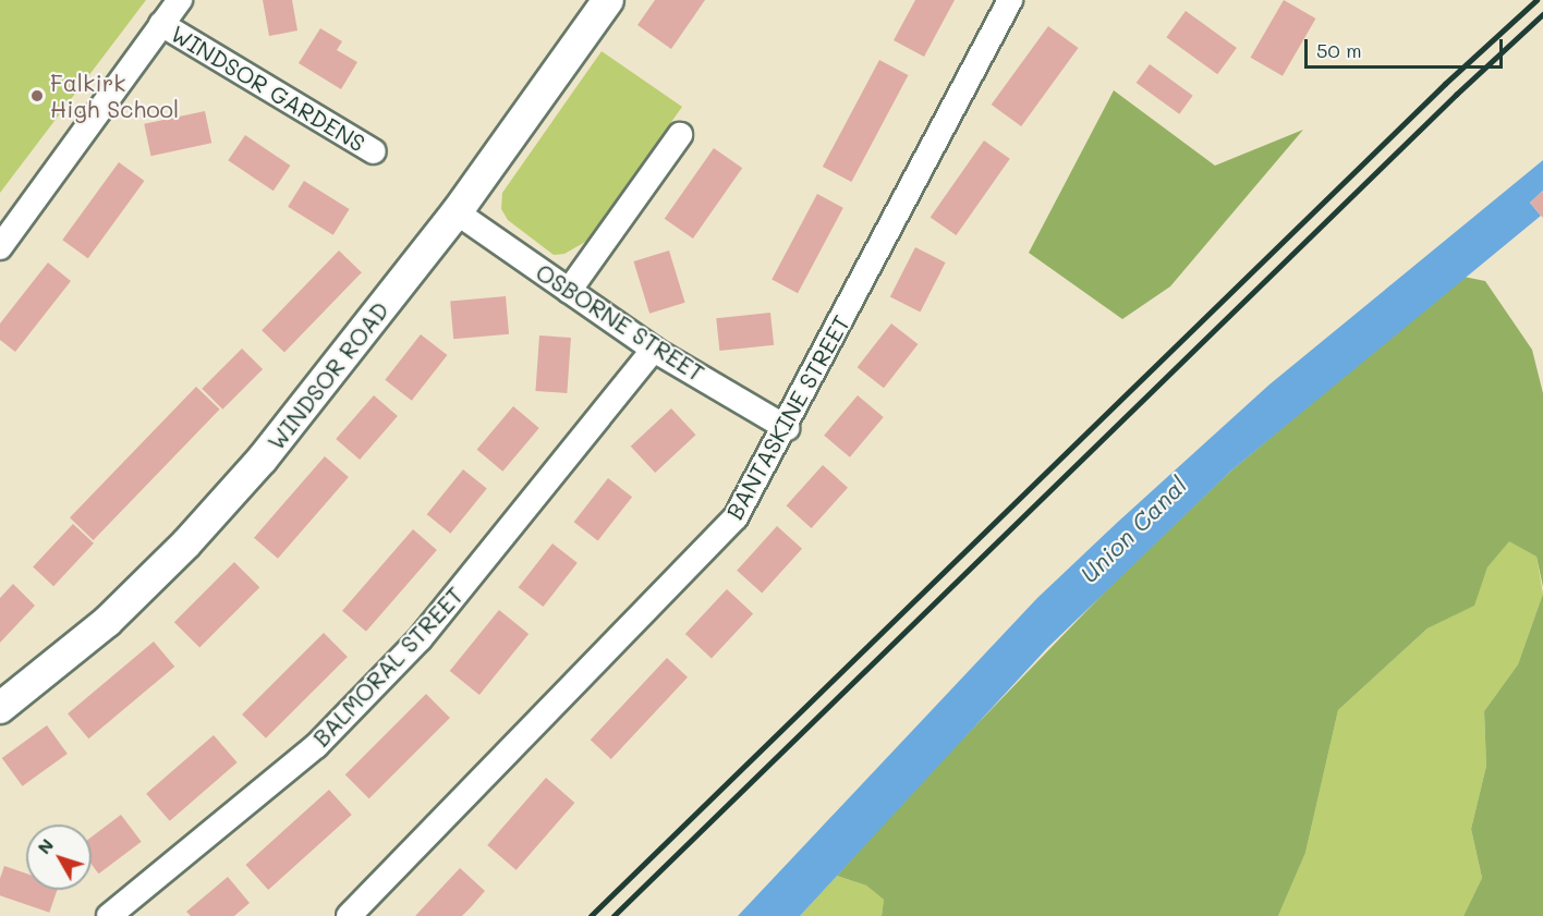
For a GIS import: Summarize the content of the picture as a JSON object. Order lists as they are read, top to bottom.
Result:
{
  "streets": {
    "street": [
      "WINDSOR GARDENS",
      "OSBORNE STREET",
      "WINDSOR ROAD",
      "BANTASKINE STREET",
      "BALMORAL STREET"
    ]
  },
  "crossings": [
    ["OSBORNE STREET", "WINDSOR ROAD"],
    ["OSBORNE STREET", "BANTASKINE STREET"],
    ["OSBORNE STREET", "BALMORAL STREET"]
  ],
  "water": ["Union Canal"],
  "places": ["Falkirk High School"],
  "scale_bar": "50 m",
  "north": "top left"
}
